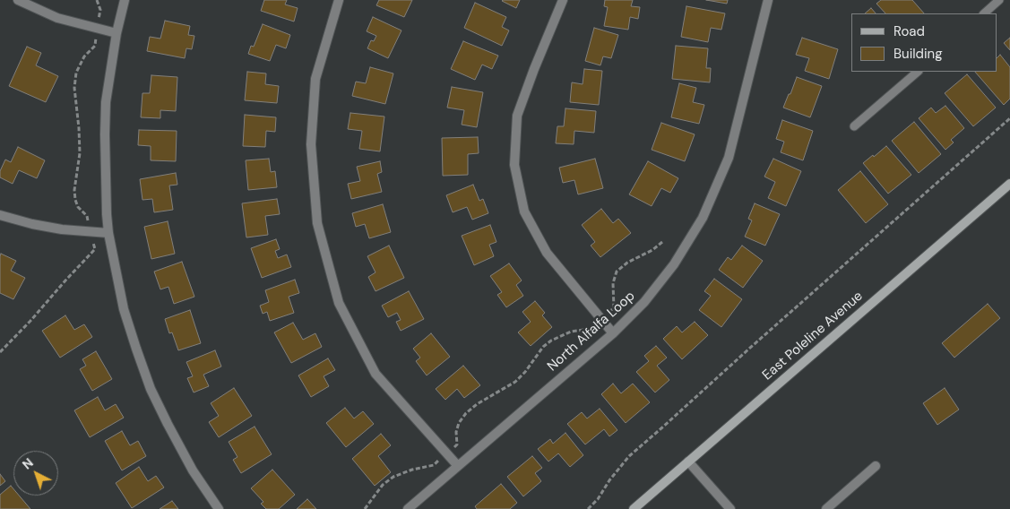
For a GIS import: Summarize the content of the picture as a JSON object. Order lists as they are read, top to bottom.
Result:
{
  "streets": {
    "main road": ["East Poleline Avenue"],
    "street": ["North Alfalfa Loop"]
  },
  "legend": ["Road", "Building"],
  "north": "top left"
}
